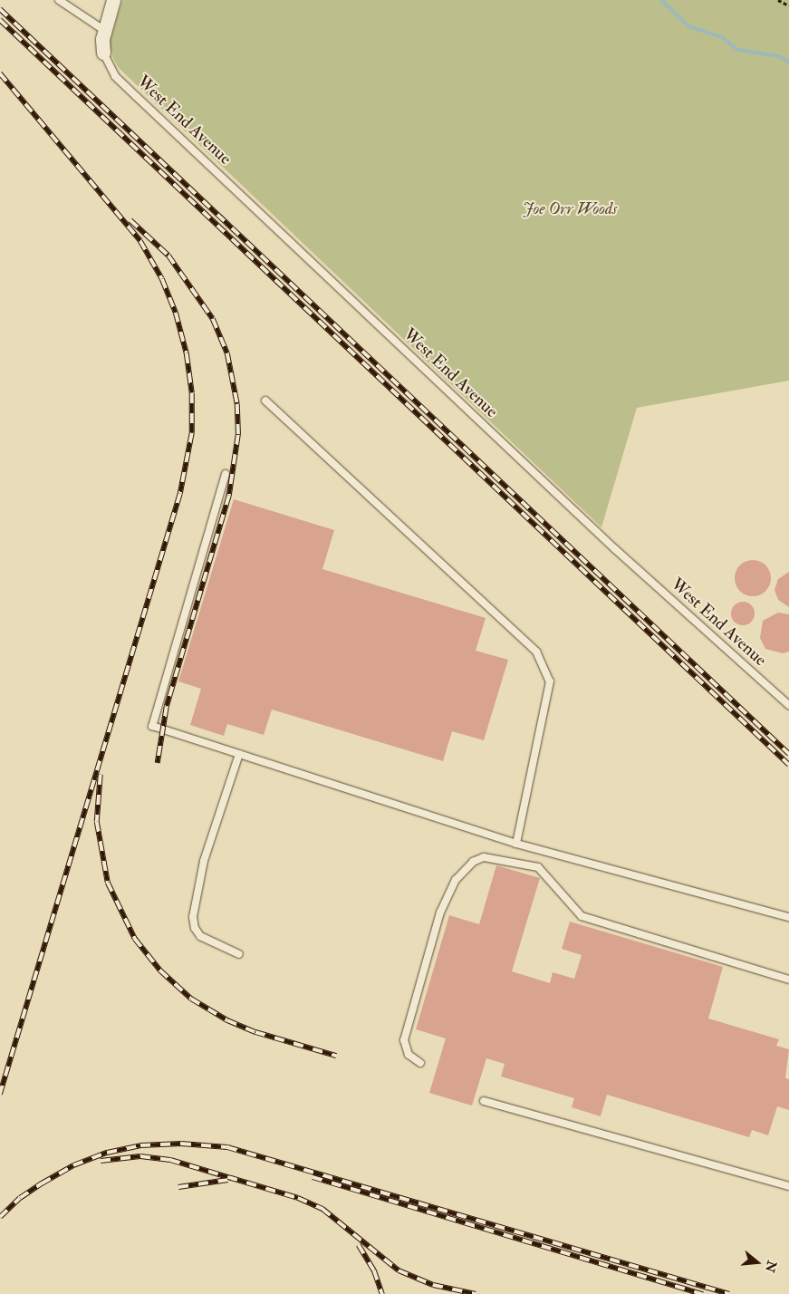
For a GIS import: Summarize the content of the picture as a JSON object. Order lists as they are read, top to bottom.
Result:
{
  "streets": {
    "lane": ["West End Avenue"]
  },
  "parks": ["Joe Orr Woods"],
  "north": "right"
}
